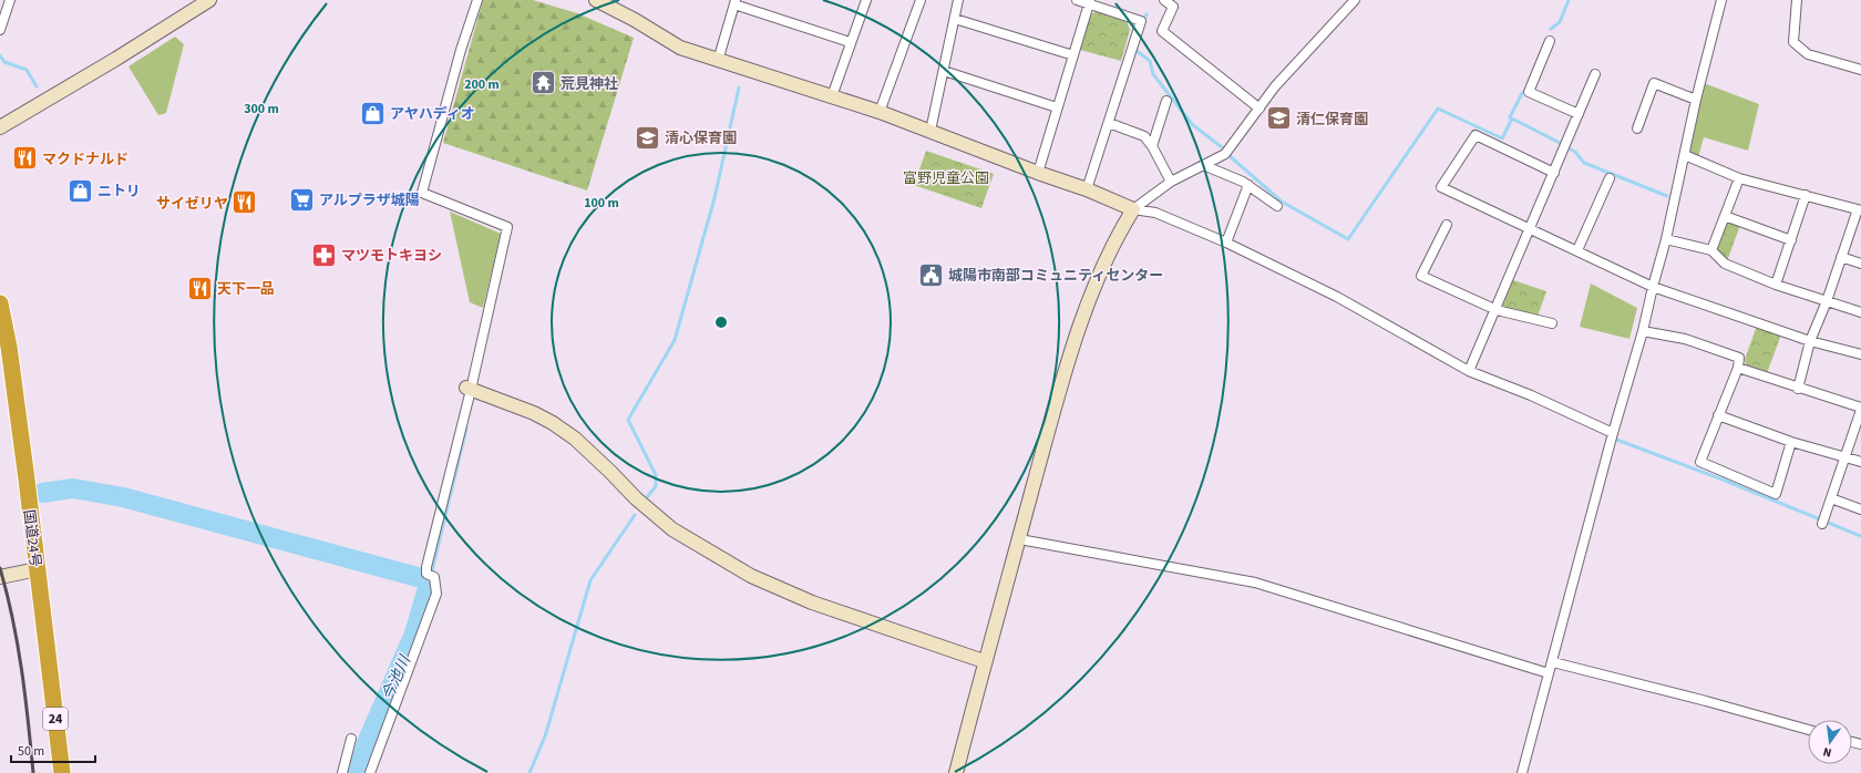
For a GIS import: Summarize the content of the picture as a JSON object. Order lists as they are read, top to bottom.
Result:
{
  "streets": {
    "highway": ["国道24号", "24"]
  },
  "water": ["今池川"],
  "parks": ["富野児童公園"],
  "places": {
    "temple": ["荒見神社"],
    "shop": ["アヤハディオ", "ニトリ"],
    "school or university": ["清仁保育園", "清心保育園"],
    "restaurant": ["マクドナルド", "サイゼリヤ", "天下一品"],
    "supermarket": ["アルプラザ城陽"],
    "pharmacy": ["マツモトキヨシ"],
    "public building": ["城陽市南部コミュニティセンター"]
  },
  "scale_bar": "50 m",
  "north": "bottom",
  "rings": ["200 m", "300 m", "100 m"]
}
